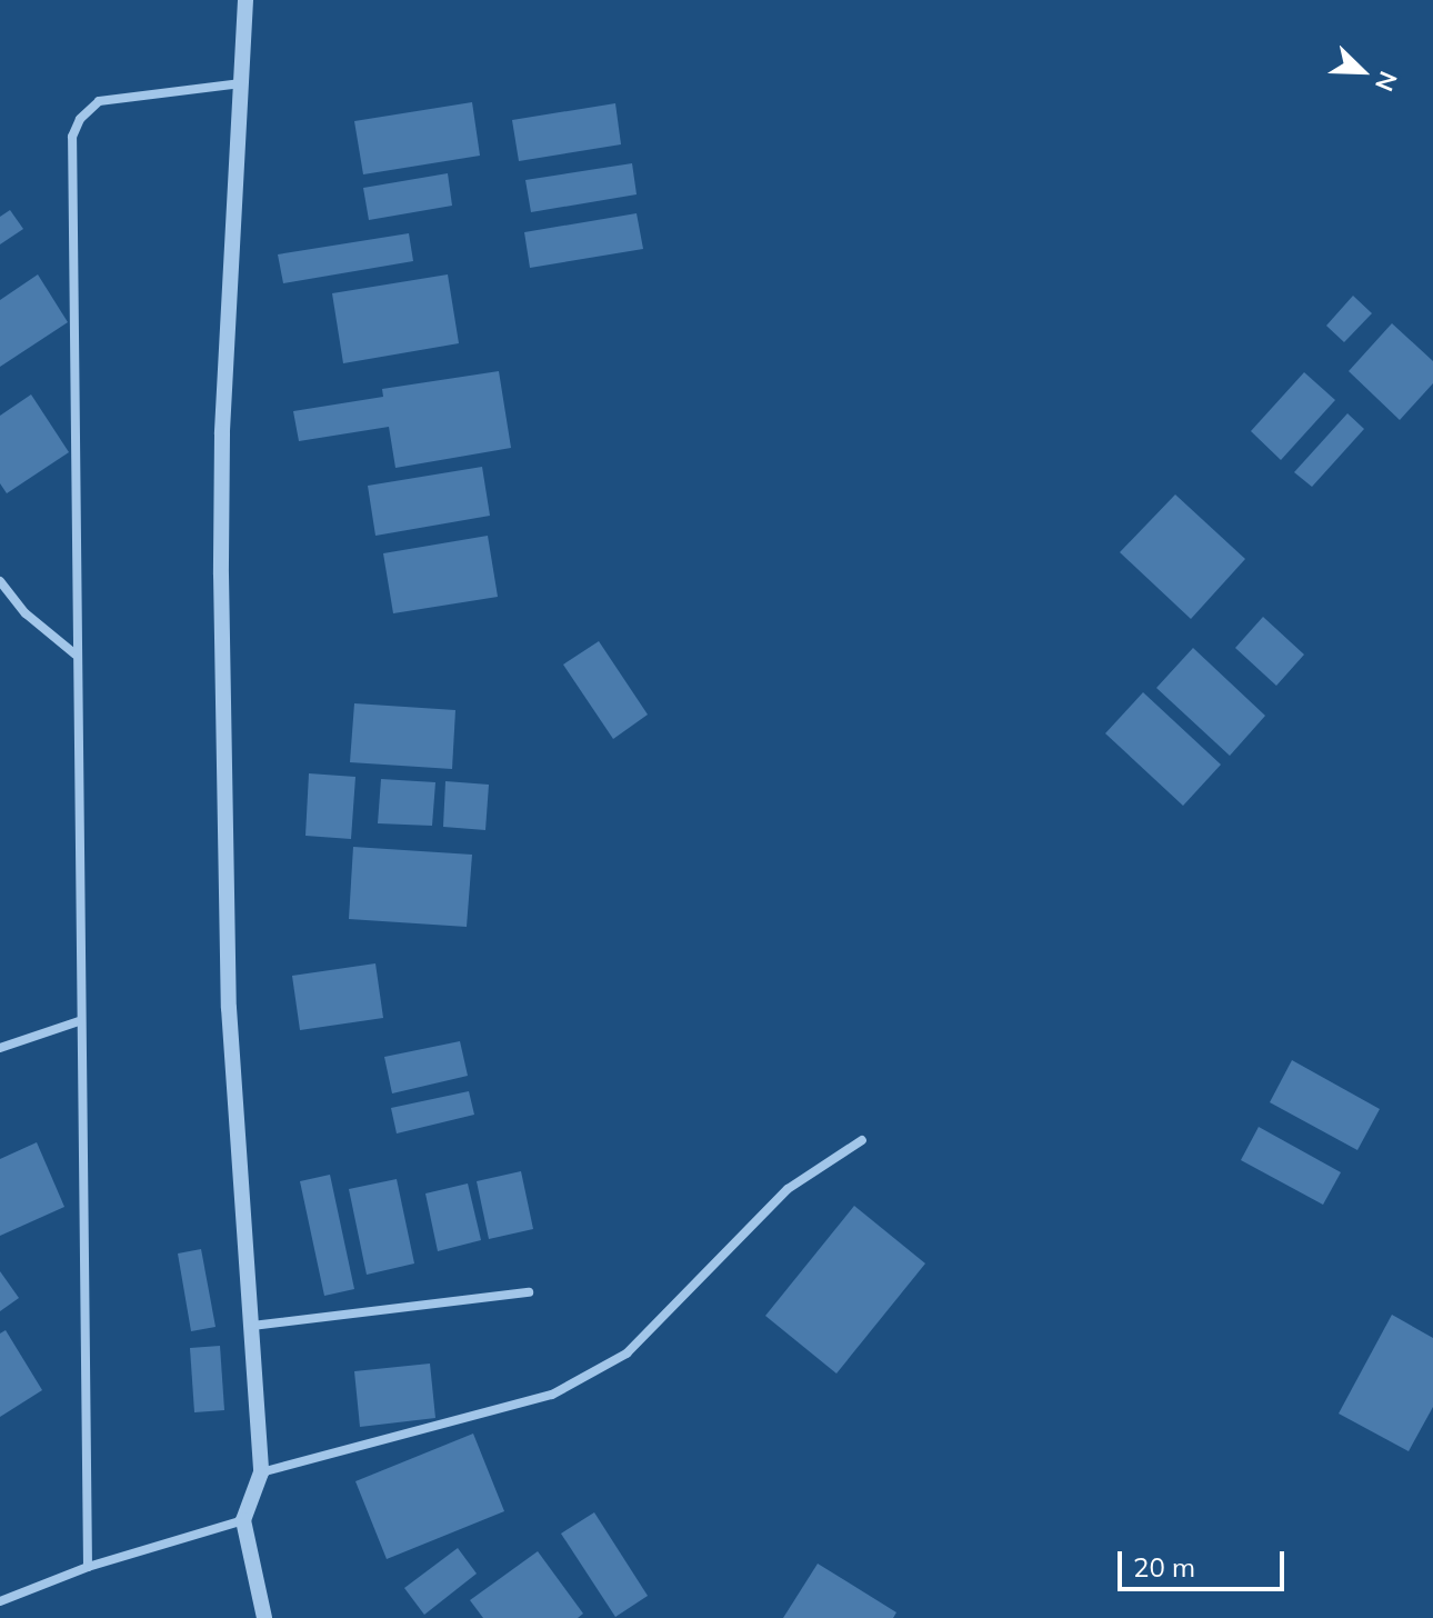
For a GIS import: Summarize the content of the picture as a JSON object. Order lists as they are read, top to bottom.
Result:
{
  "scale_bar": "20 m",
  "north": "bottom right"
}
